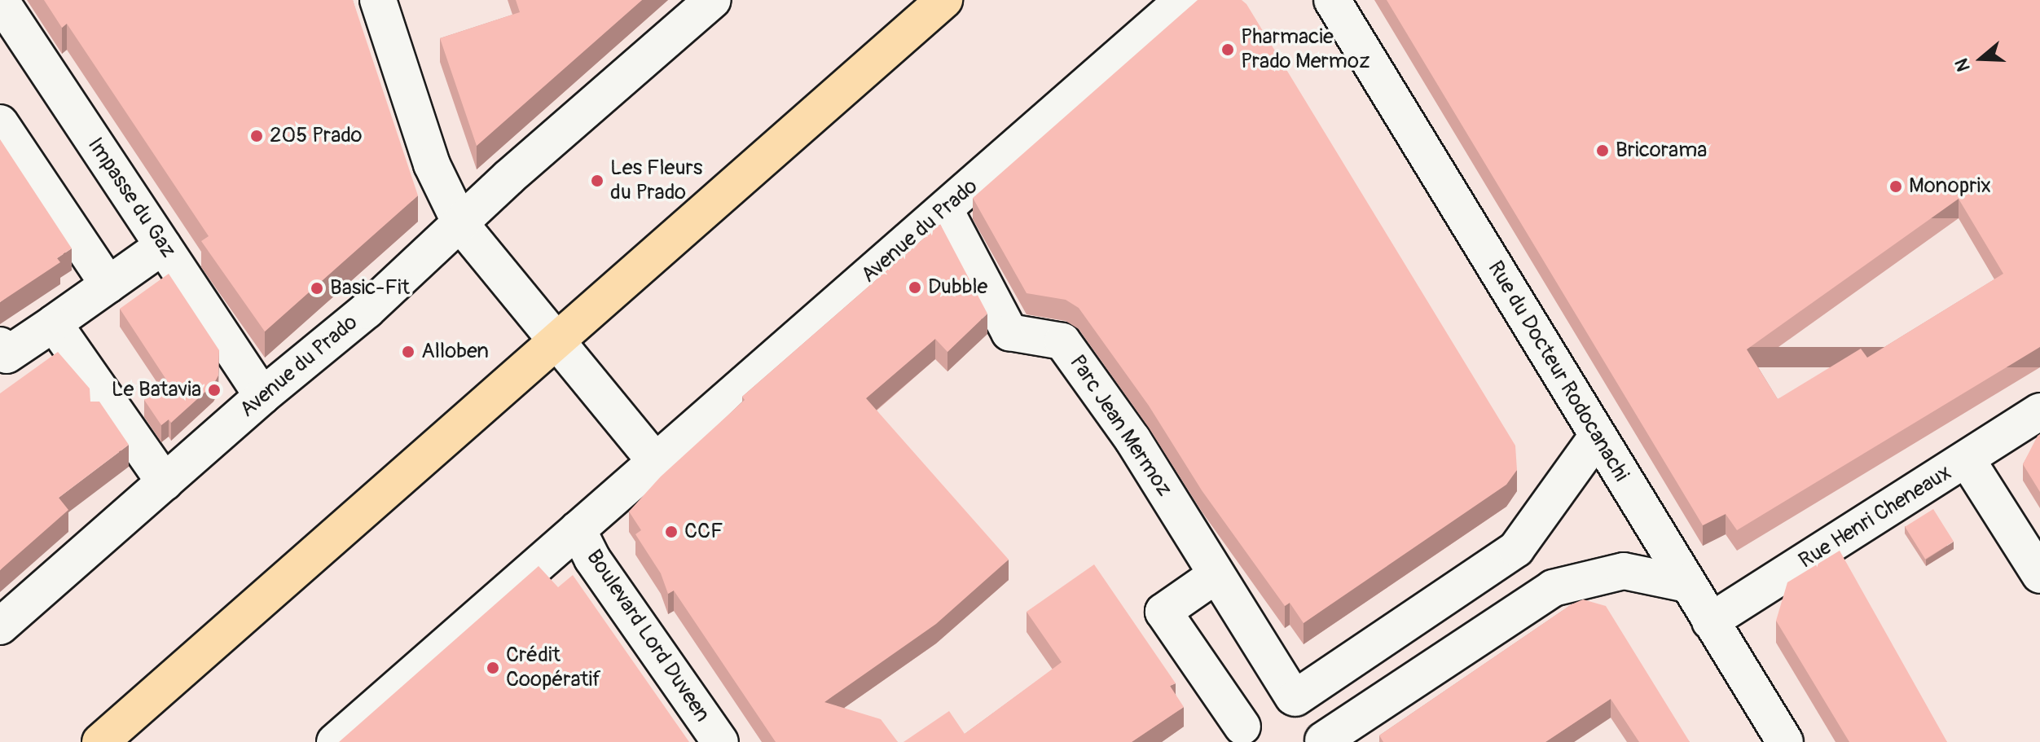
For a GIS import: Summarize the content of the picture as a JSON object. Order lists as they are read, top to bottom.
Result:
{
  "streets": {
    "street": [
      "Impasse du Gaz",
      "Avenue du Prado",
      "Rue du Docteur Rodocanachi",
      "Parc Jean Mermoz",
      "Rue Henri Cheneaux",
      "Boulevard Lord Duveen"
    ]
  },
  "crossings": [
    ["Impasse du Gaz", "Avenue du Prado"],
    ["Avenue du Prado", "Parc Jean Mermoz"],
    ["Avenue du Prado", "Boulevard Lord Duveen"],
    ["Rue du Docteur Rodocanachi", "Parc Jean Mermoz"],
    ["Rue du Docteur Rodocanachi", "Rue Henri Cheneaux"]
  ],
  "places": [
    "Pharmacie Prado Mermoz",
    "205 Prado",
    "Bricorama",
    "Les Fleurs du Prado",
    "Monoprix",
    "Dubble",
    "Basic-Fit",
    "Alloben",
    "Le Batavia",
    "CCF",
    "Crédit Coopératif"
  ],
  "north": "left"
}
